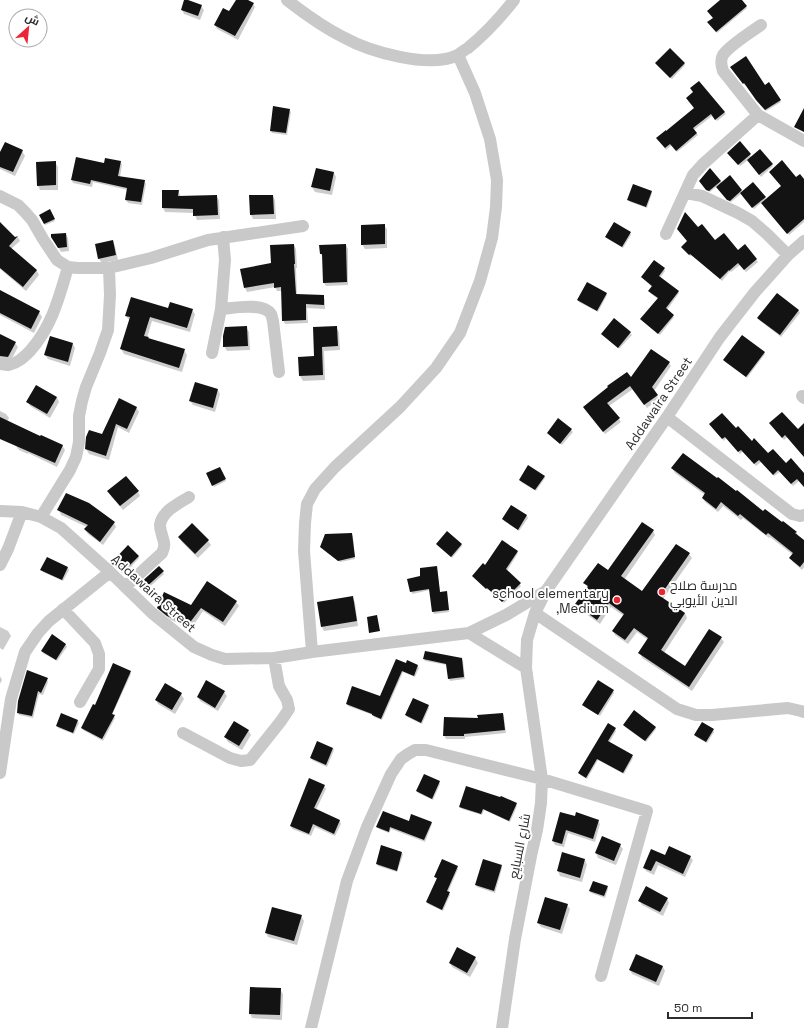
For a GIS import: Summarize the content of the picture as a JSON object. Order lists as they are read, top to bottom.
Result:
{
  "streets": {
    "street": ["Addawaira Street", "شارع السبايع"]
  },
  "crossings": [
    ["Addawaira Street", "شارع السبايع"]
  ],
  "places": ["مدرسة صلاح الدين الأيوبي", "school elementary ,Medium"],
  "scale_bar": "50 m",
  "north": "top right"
}
